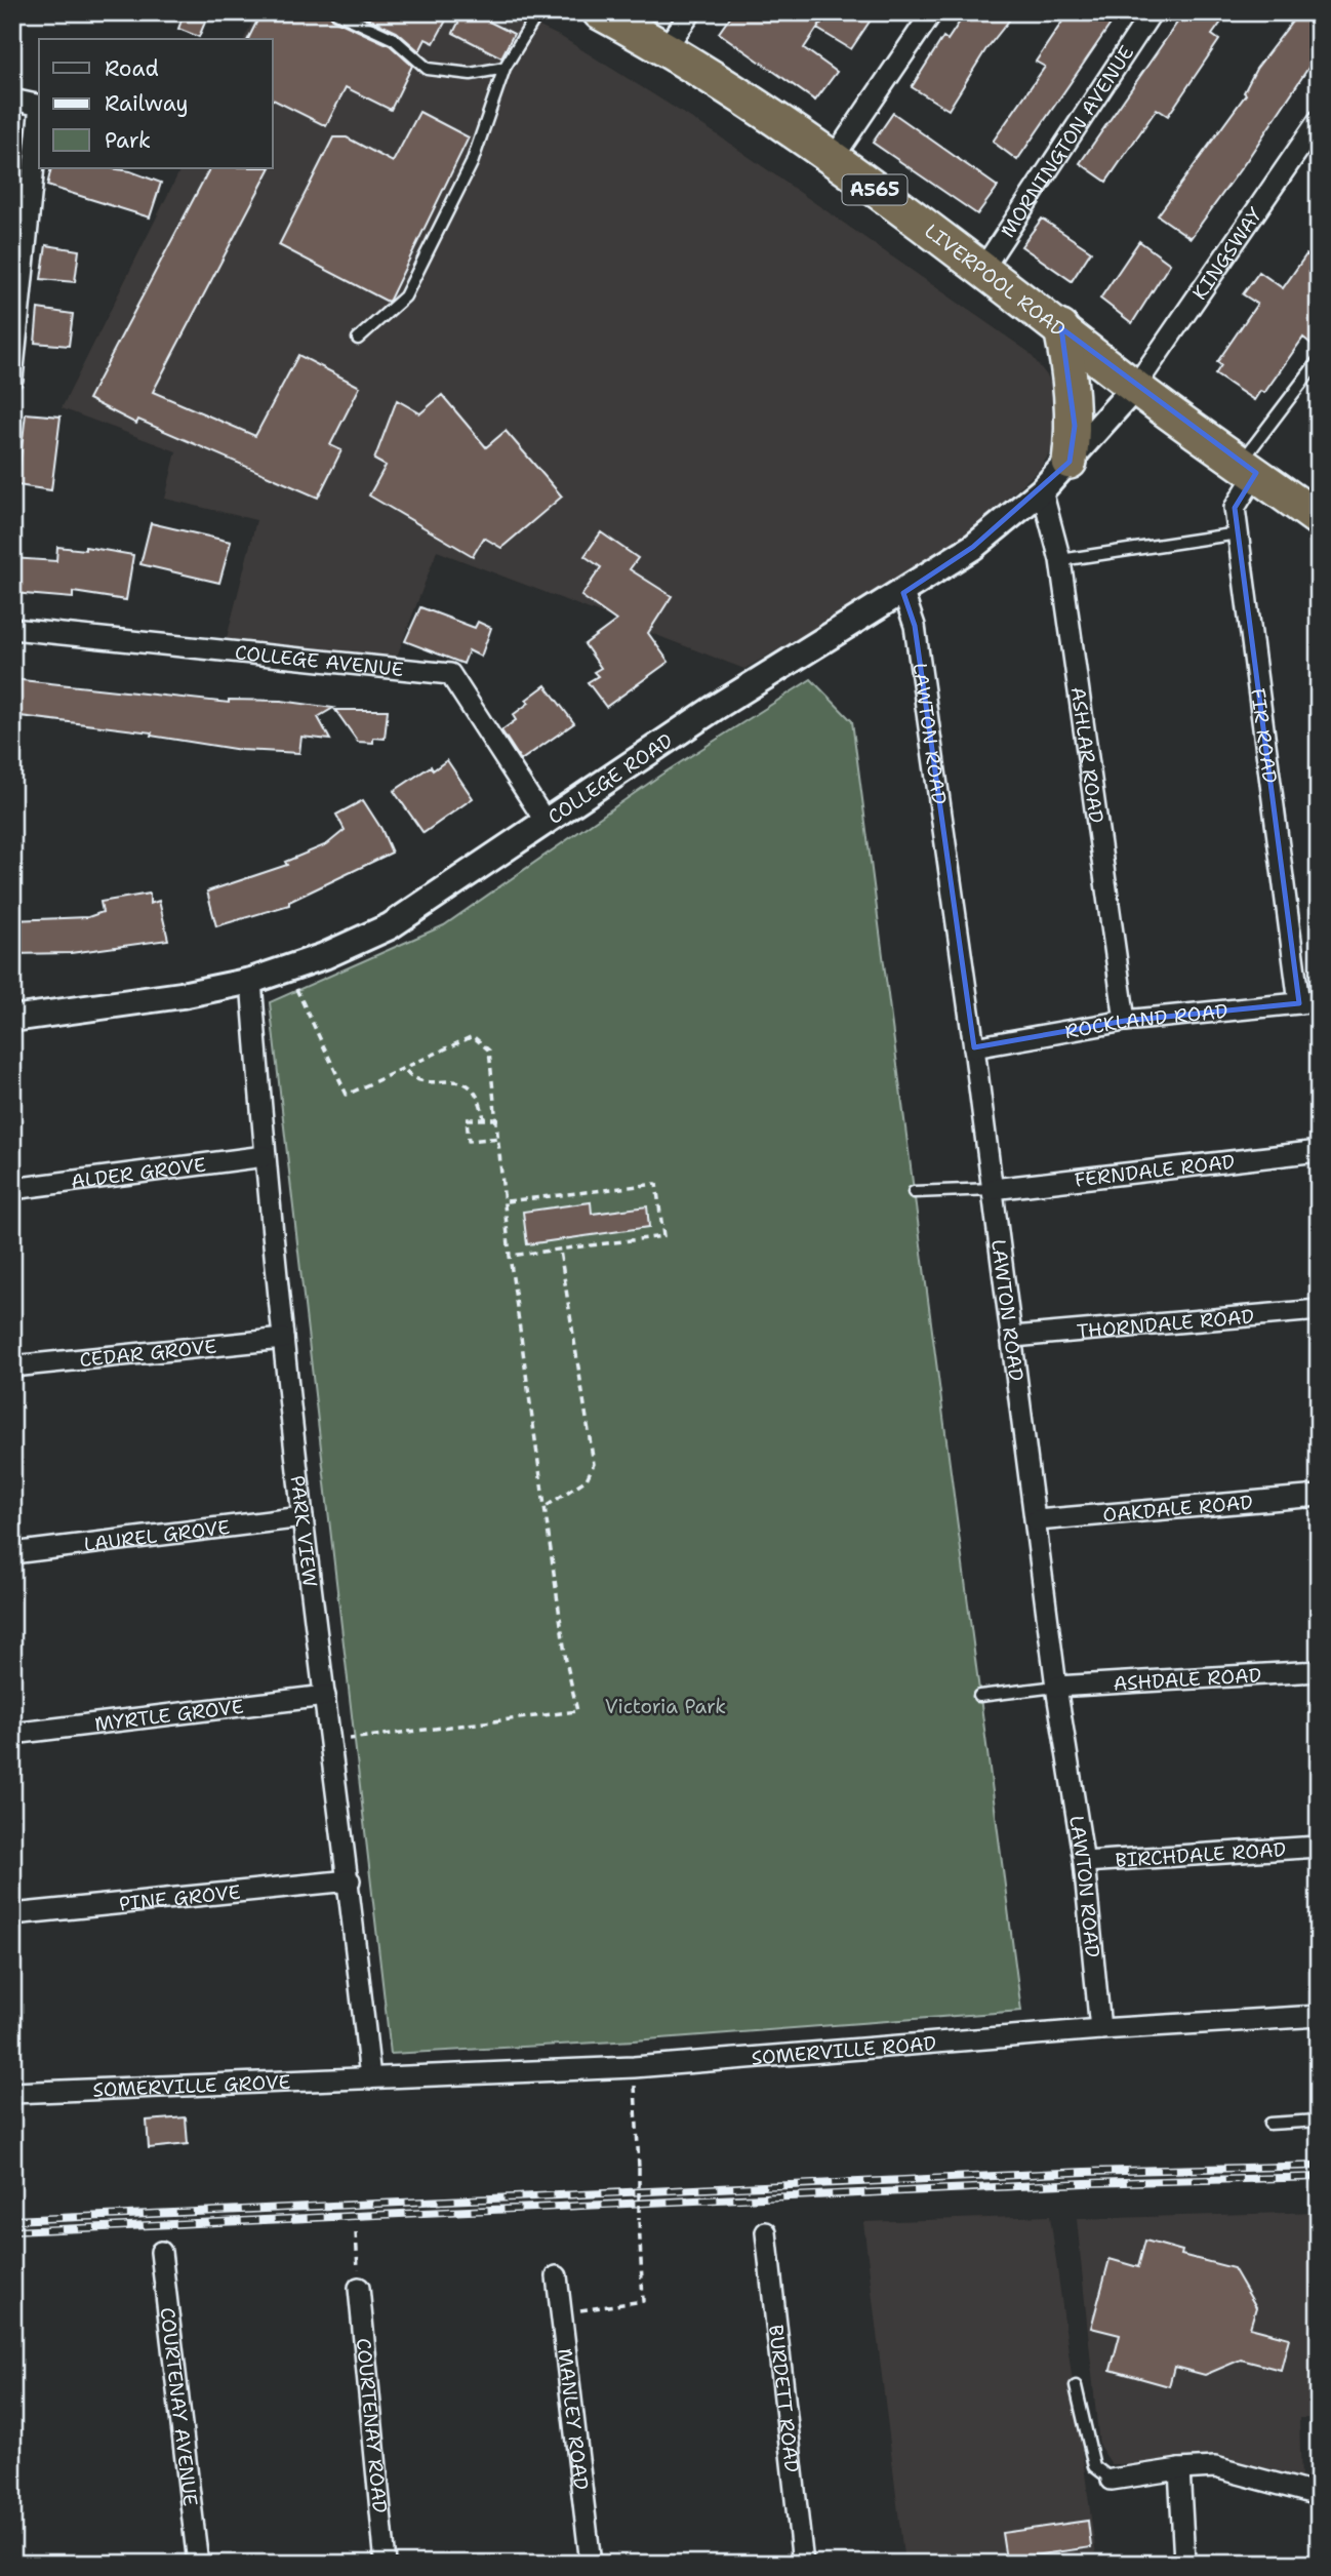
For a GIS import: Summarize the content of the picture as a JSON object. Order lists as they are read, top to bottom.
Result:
{
  "streets": {
    "highway": ["A565", "LIVERPOOL ROAD"],
    "street": [
      "MORNINGTON AVENUE",
      "KINGSWAY",
      "COLLEGE AVENUE",
      "LAWTON ROAD",
      "FIR ROAD",
      "ASHLAR ROAD",
      "COLLEGE ROAD",
      "ROCKLAND ROAD",
      "FERNDALE ROAD",
      "ALDER GROVE",
      "THORNDALE ROAD",
      "CEDAR GROVE",
      "OAKDALE ROAD",
      "PARK VIEW",
      "LAUREL GROVE",
      "ASHDALE ROAD",
      "MYRTLE GROVE",
      "BIRCHDALE ROAD",
      "PINE GROVE",
      "SOMERVILLE ROAD",
      "SOMERVILLE GROVE",
      "BURDETT ROAD",
      "COURTENAY AVENUE",
      "MANLEY ROAD",
      "COURTENAY ROAD"
    ]
  },
  "crossings": [
    ["MORNINGTON AVENUE", "LIVERPOOL ROAD"],
    ["A565", "KINGSWAY"],
    ["A565", "LIVERPOOL ROAD"],
    ["A565", "FIR ROAD"],
    ["A565", "COLLEGE ROAD"],
    ["KINGSWAY", "LIVERPOOL ROAD"],
    ["KINGSWAY", "COLLEGE ROAD"],
    ["LIVERPOOL ROAD", "COLLEGE ROAD"],
    ["COLLEGE AVENUE", "COLLEGE ROAD"],
    ["LAWTON ROAD", "COLLEGE ROAD"],
    ["LAWTON ROAD", "ROCKLAND ROAD"],
    ["LAWTON ROAD", "FERNDALE ROAD"],
    ["LAWTON ROAD", "THORNDALE ROAD"],
    ["LAWTON ROAD", "OAKDALE ROAD"],
    ["LAWTON ROAD", "ASHDALE ROAD"],
    ["LAWTON ROAD", "BIRCHDALE ROAD"],
    ["LAWTON ROAD", "SOMERVILLE ROAD"],
    ["FIR ROAD", "ROCKLAND ROAD"],
    ["ASHLAR ROAD", "COLLEGE ROAD"],
    ["ASHLAR ROAD", "ROCKLAND ROAD"],
    ["COLLEGE ROAD", "PARK VIEW"],
    ["ALDER GROVE", "PARK VIEW"],
    ["CEDAR GROVE", "PARK VIEW"],
    ["PARK VIEW", "LAUREL GROVE"],
    ["PARK VIEW", "MYRTLE GROVE"],
    ["PARK VIEW", "PINE GROVE"],
    ["PARK VIEW", "SOMERVILLE ROAD"],
    ["PARK VIEW", "SOMERVILLE GROVE"],
    ["SOMERVILLE ROAD", "SOMERVILLE GROVE"]
  ],
  "parks": ["Victoria Park"],
  "legend": ["Road", "Railway", "Park"]
}
